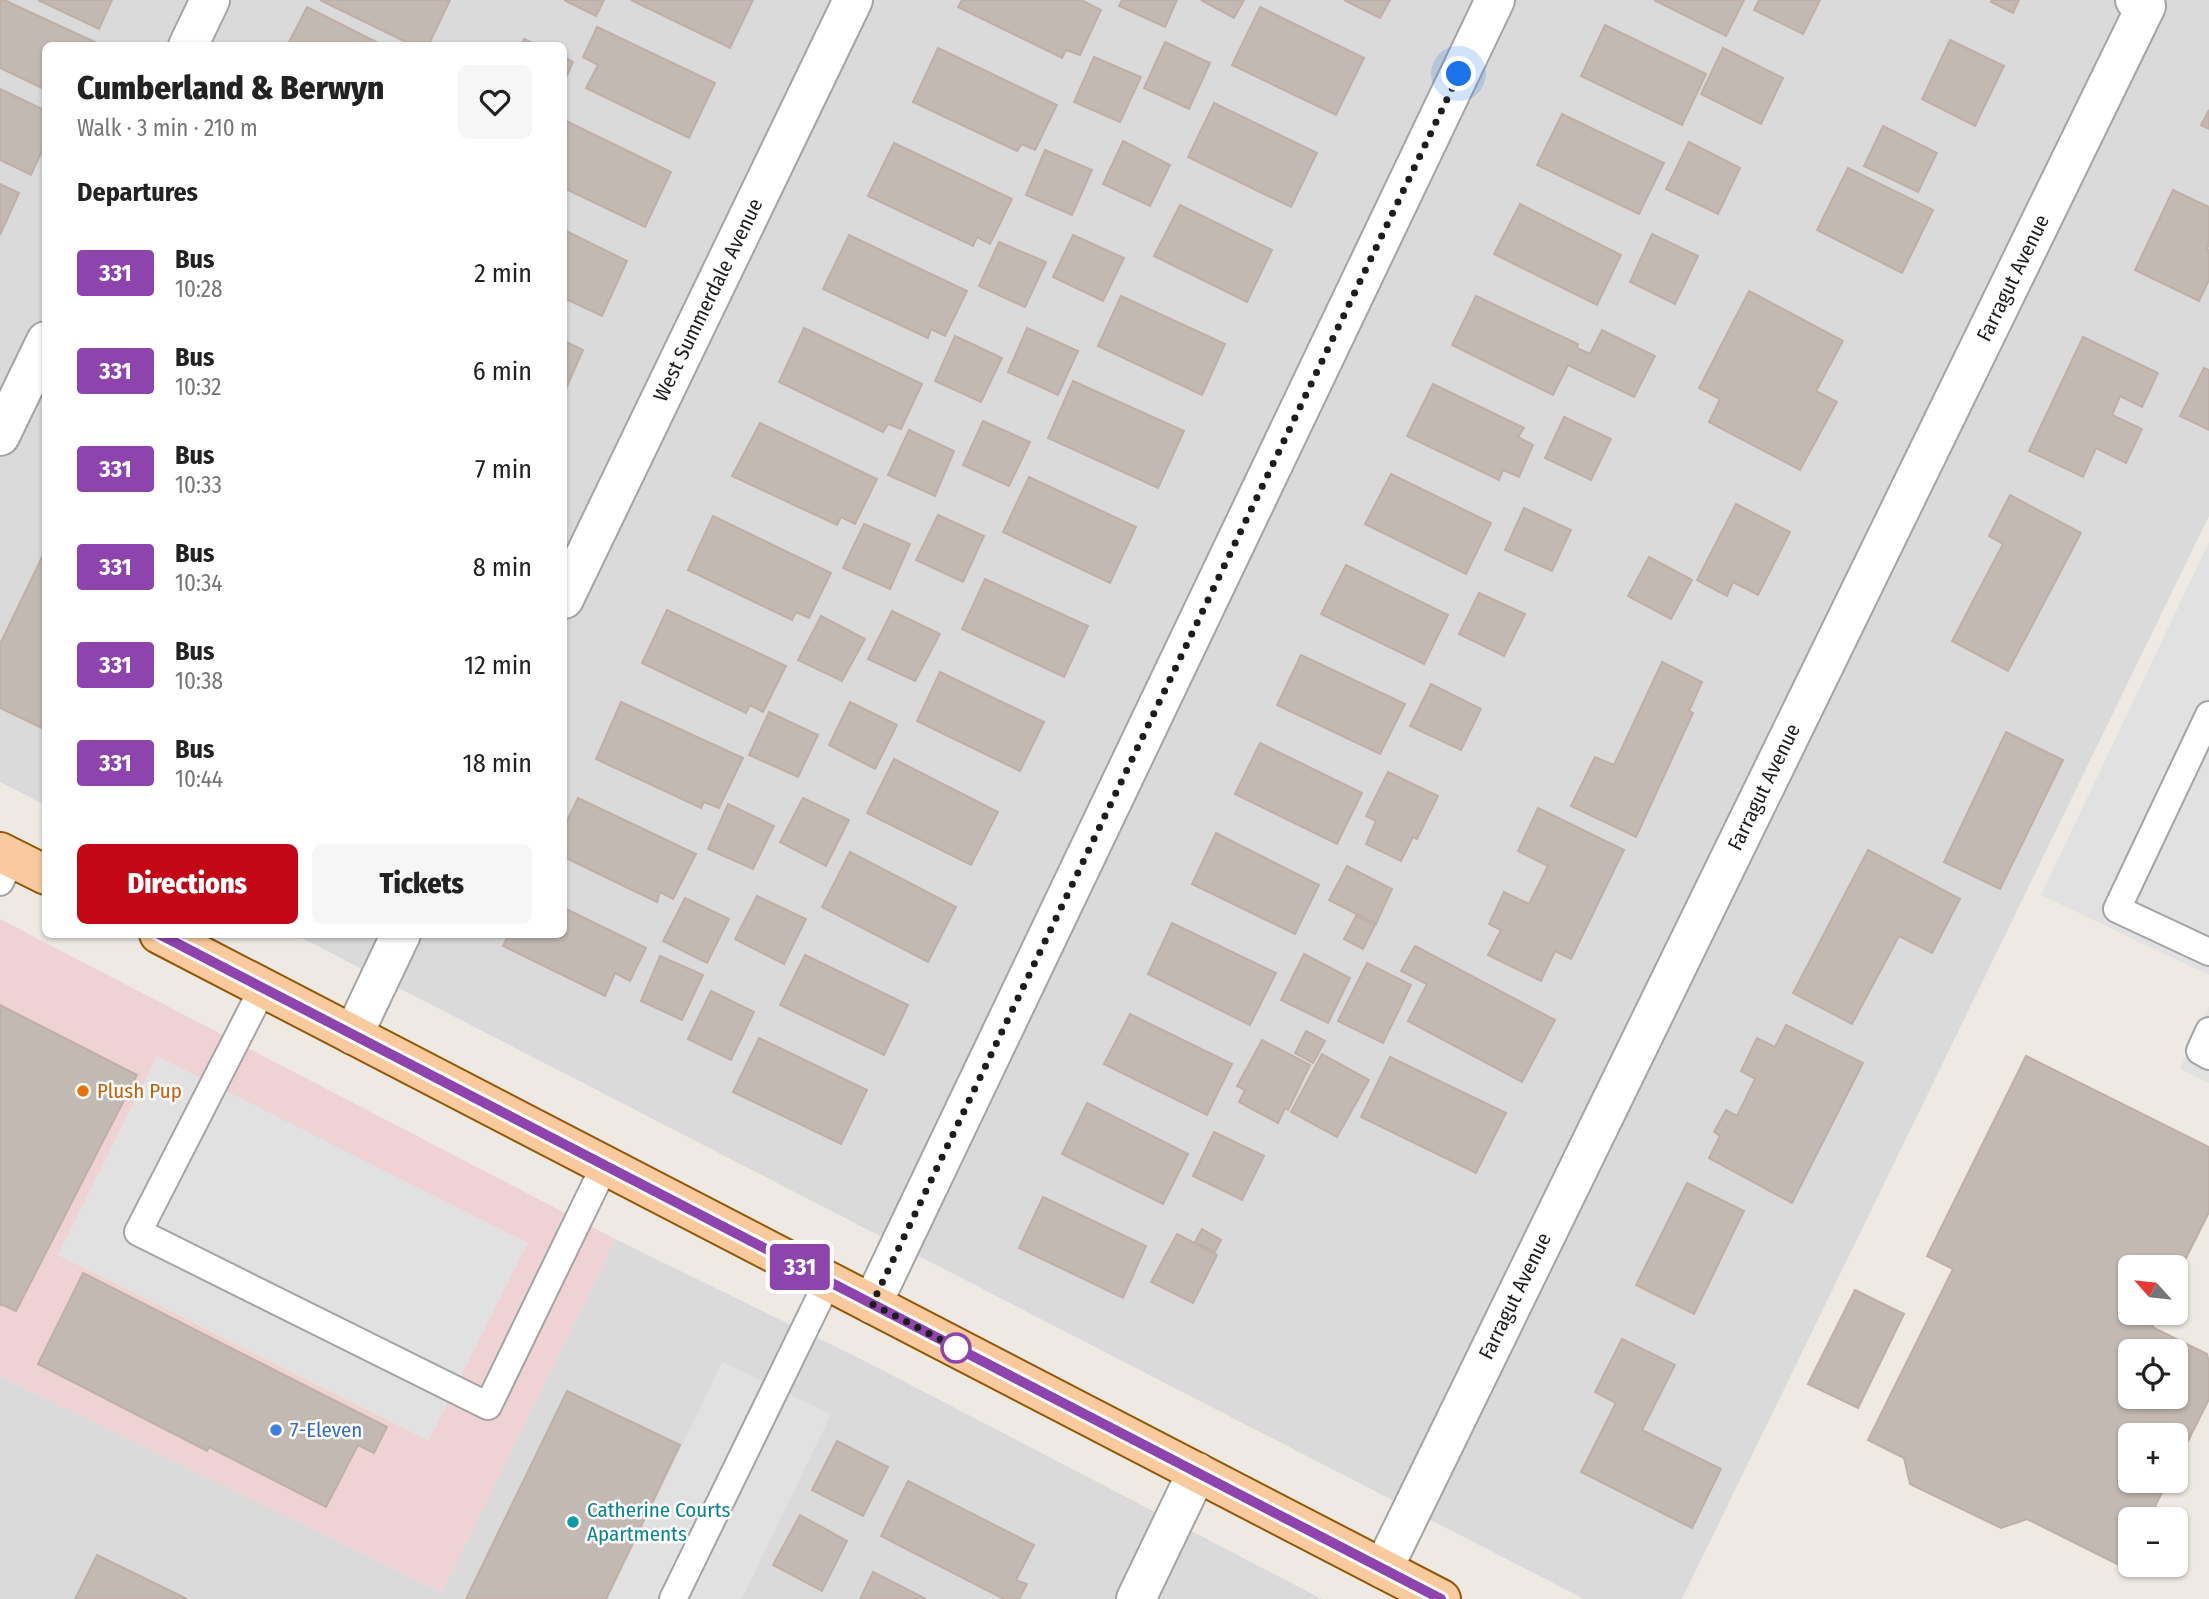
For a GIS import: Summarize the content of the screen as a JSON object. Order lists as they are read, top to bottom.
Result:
{
  "streets": {
    "street": ["Farragut Avenue", "West Summerdale Avenue"]
  },
  "places": ["Plush Pup", "7-Eleven", "Catherine Courts Apartments"],
  "lines": ["bus line 331"],
  "north": "top left",
  "page": {
    "on_map": "331",
    "heading": [
      ["Cumberland & Berwyn", "Walk · 3 min · 210 m"],
      "Departures"
    ],
    "list": [
      {
        "mark": "331",
        "name": "Bus",
        "note": "10:28",
        "value": "2 min"
      },
      {
        "mark": "331",
        "name": "Bus",
        "note": "10:32",
        "value": "6 min"
      },
      {
        "mark": "331",
        "name": "Bus",
        "note": "10:33",
        "value": "7 min"
      },
      {
        "mark": "331",
        "name": "Bus",
        "note": "10:34",
        "value": "8 min"
      },
      {
        "mark": "331",
        "name": "Bus",
        "note": "10:38",
        "value": "12 min"
      },
      {
        "mark": "331",
        "name": "Bus",
        "note": "10:44",
        "value": "18 min"
      }
    ],
    "buttons": ["Directions", "Tickets"],
    "map_buttons": ["+", "−"]
  }
}
